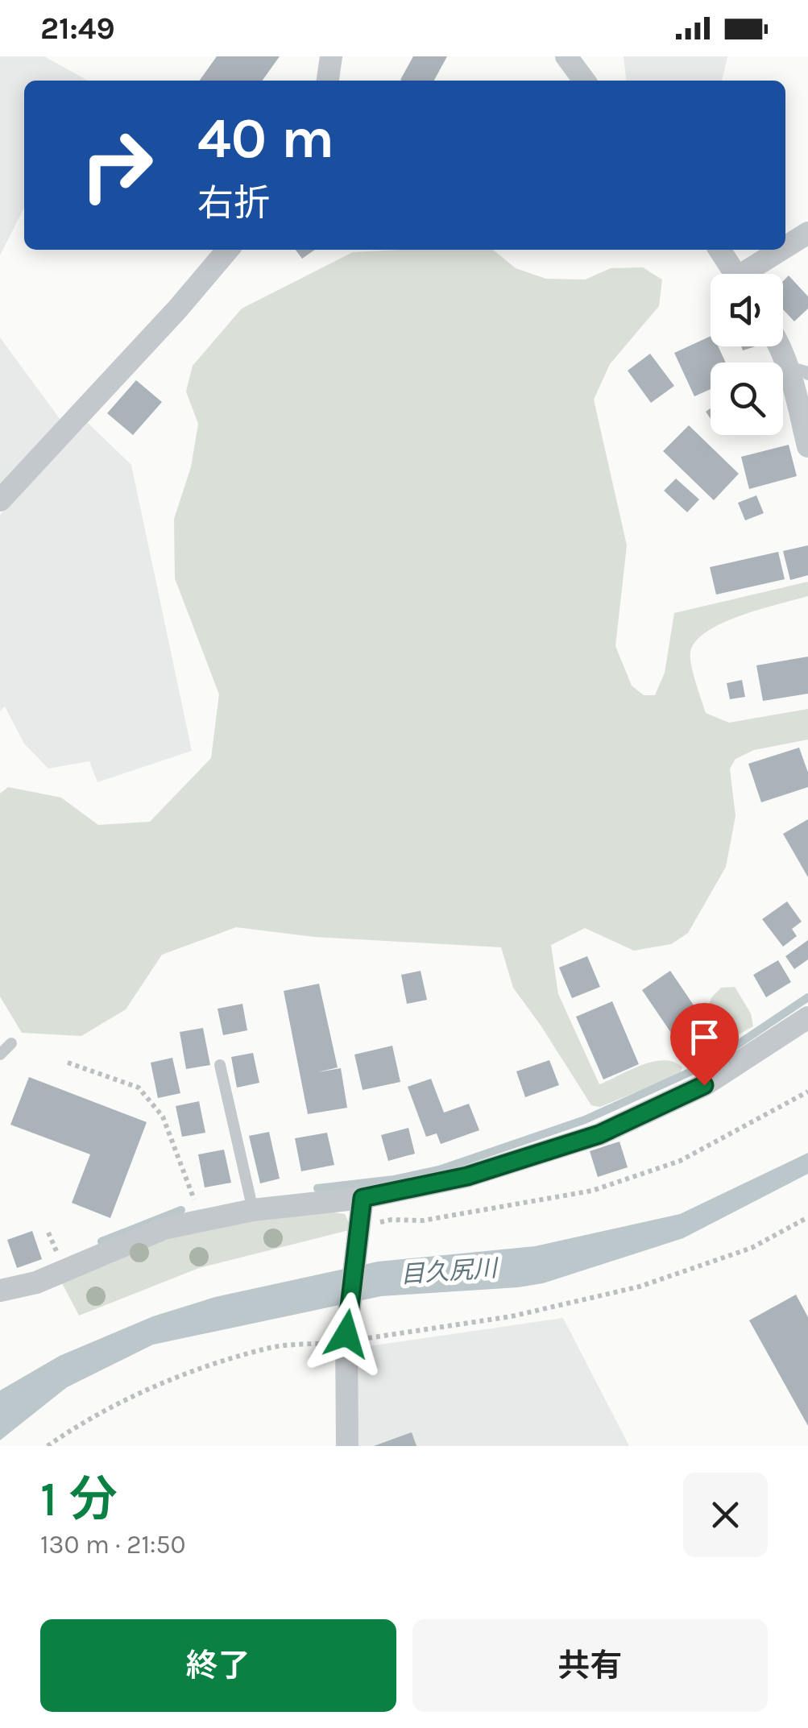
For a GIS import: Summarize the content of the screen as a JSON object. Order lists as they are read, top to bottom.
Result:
{
  "water": ["目久尻川"],
  "page": {
    "status": "21:49",
    "turn": ["40 m", "右折"],
    "heading": ["1 分", "130 m · 21:50"],
    "buttons": ["終了", "共有"]
  }
}
